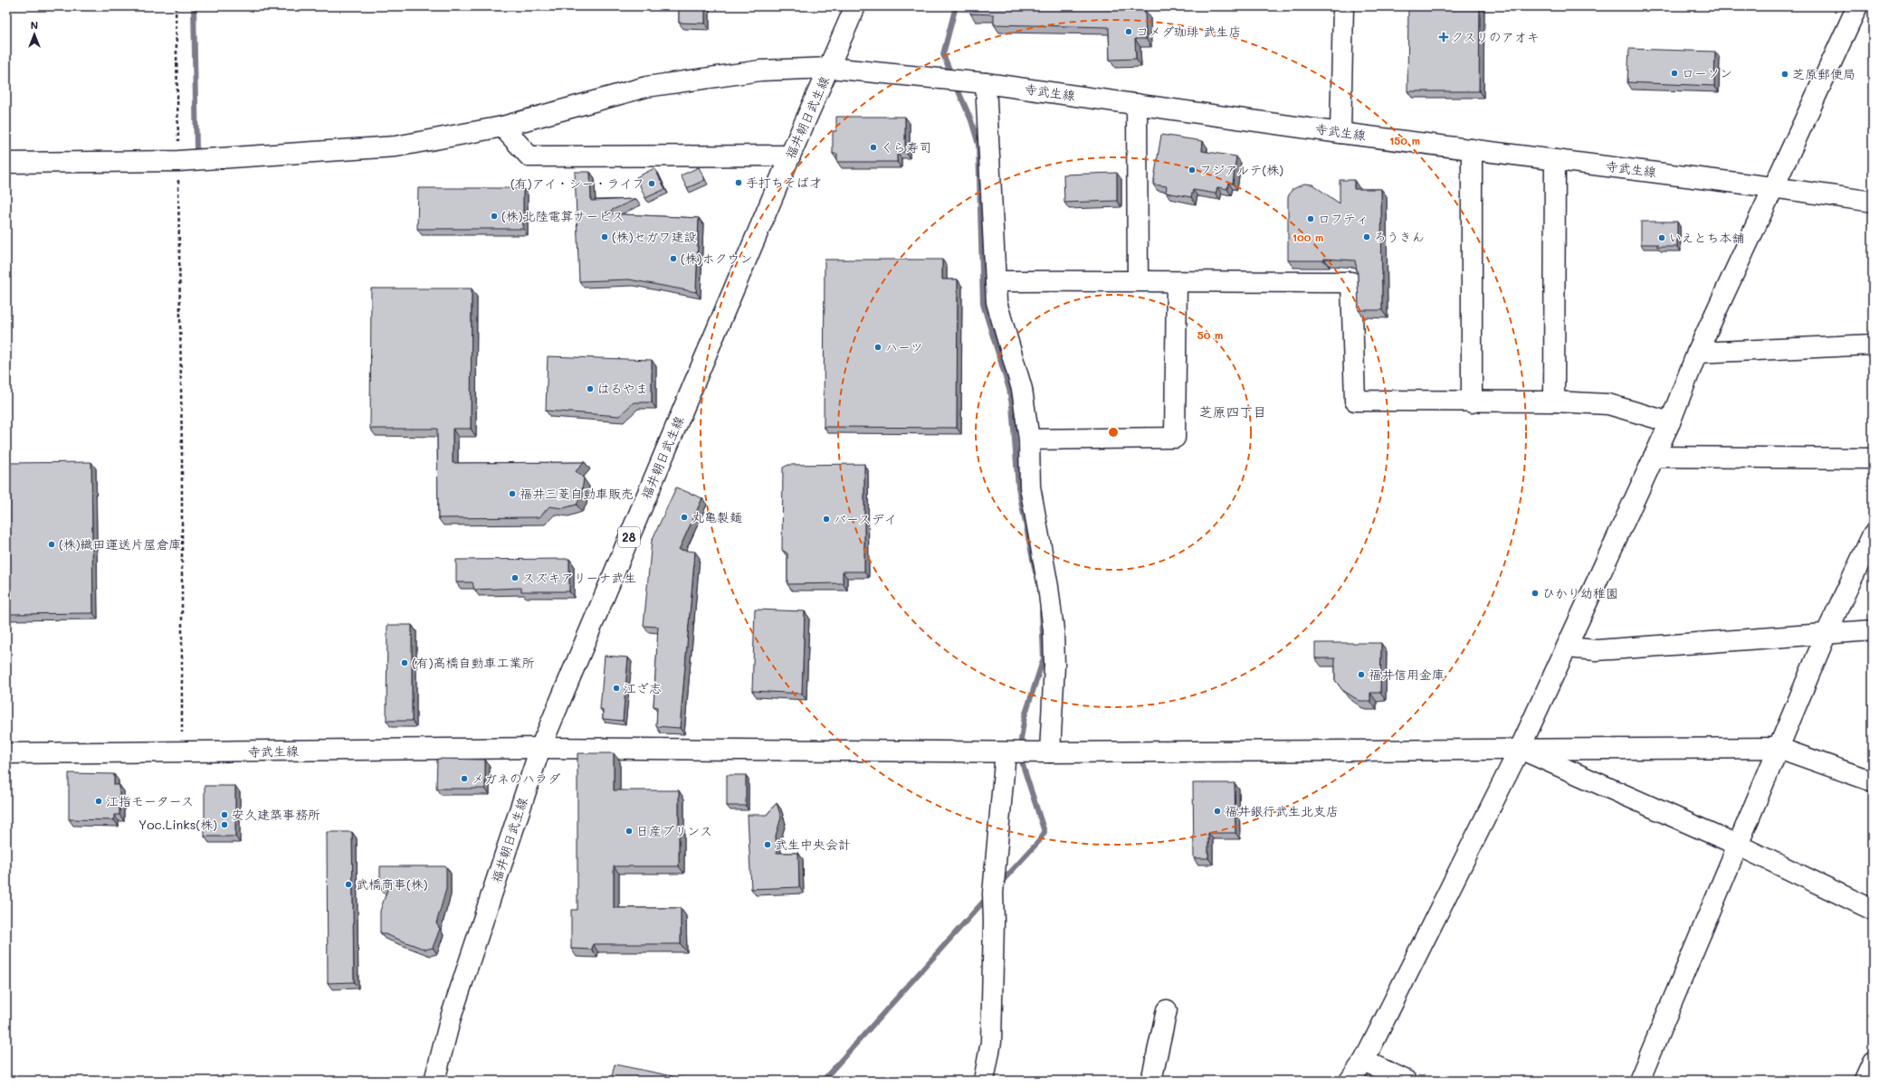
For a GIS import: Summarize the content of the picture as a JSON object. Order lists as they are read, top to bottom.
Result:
{
  "streets": {
    "street": ["寺武生線", "福井朝日武生線", "28"]
  },
  "crossings": [
    ["寺武生線", "福井朝日武生線"]
  ],
  "districts": ["芝原四丁目"],
  "places": {
    "other": [
      "コメダ珈琲 武生店",
      "ローソン",
      "芝原郵便局",
      "くら寿司",
      "フジアルテ(株)",
      "手打ちそば才",
      "(有)アイ・シー・ライフ",
      "(株)北陸電算サービス",
      "ロフティ",
      "(株)セガワ建設",
      "ろうきん",
      "いえとち本舗",
      "(株)ホクウン",
      "ハーツ",
      "はるやま",
      "福井三菱自動車販売",
      "丸亀製麺",
      "バースデイ",
      "(株)織田運送片屋倉庫",
      "スズキアリーナ武生",
      "ひかり幼稚園",
      "(有)高橋自動車工業所",
      "福井信用金庫",
      "江ざ志",
      "メガネのハラダ",
      "江指モータース",
      "福井銀行武生北支店",
      "安久建築事務所",
      "Yoc.Links(株)",
      "日産プリンス",
      "武生中央会計",
      "武橋商事(株)"
    ],
    "health": ["クスリのアオキ"]
  },
  "north": "top",
  "rings": ["150 m", "100 m", "50 m"]
}
